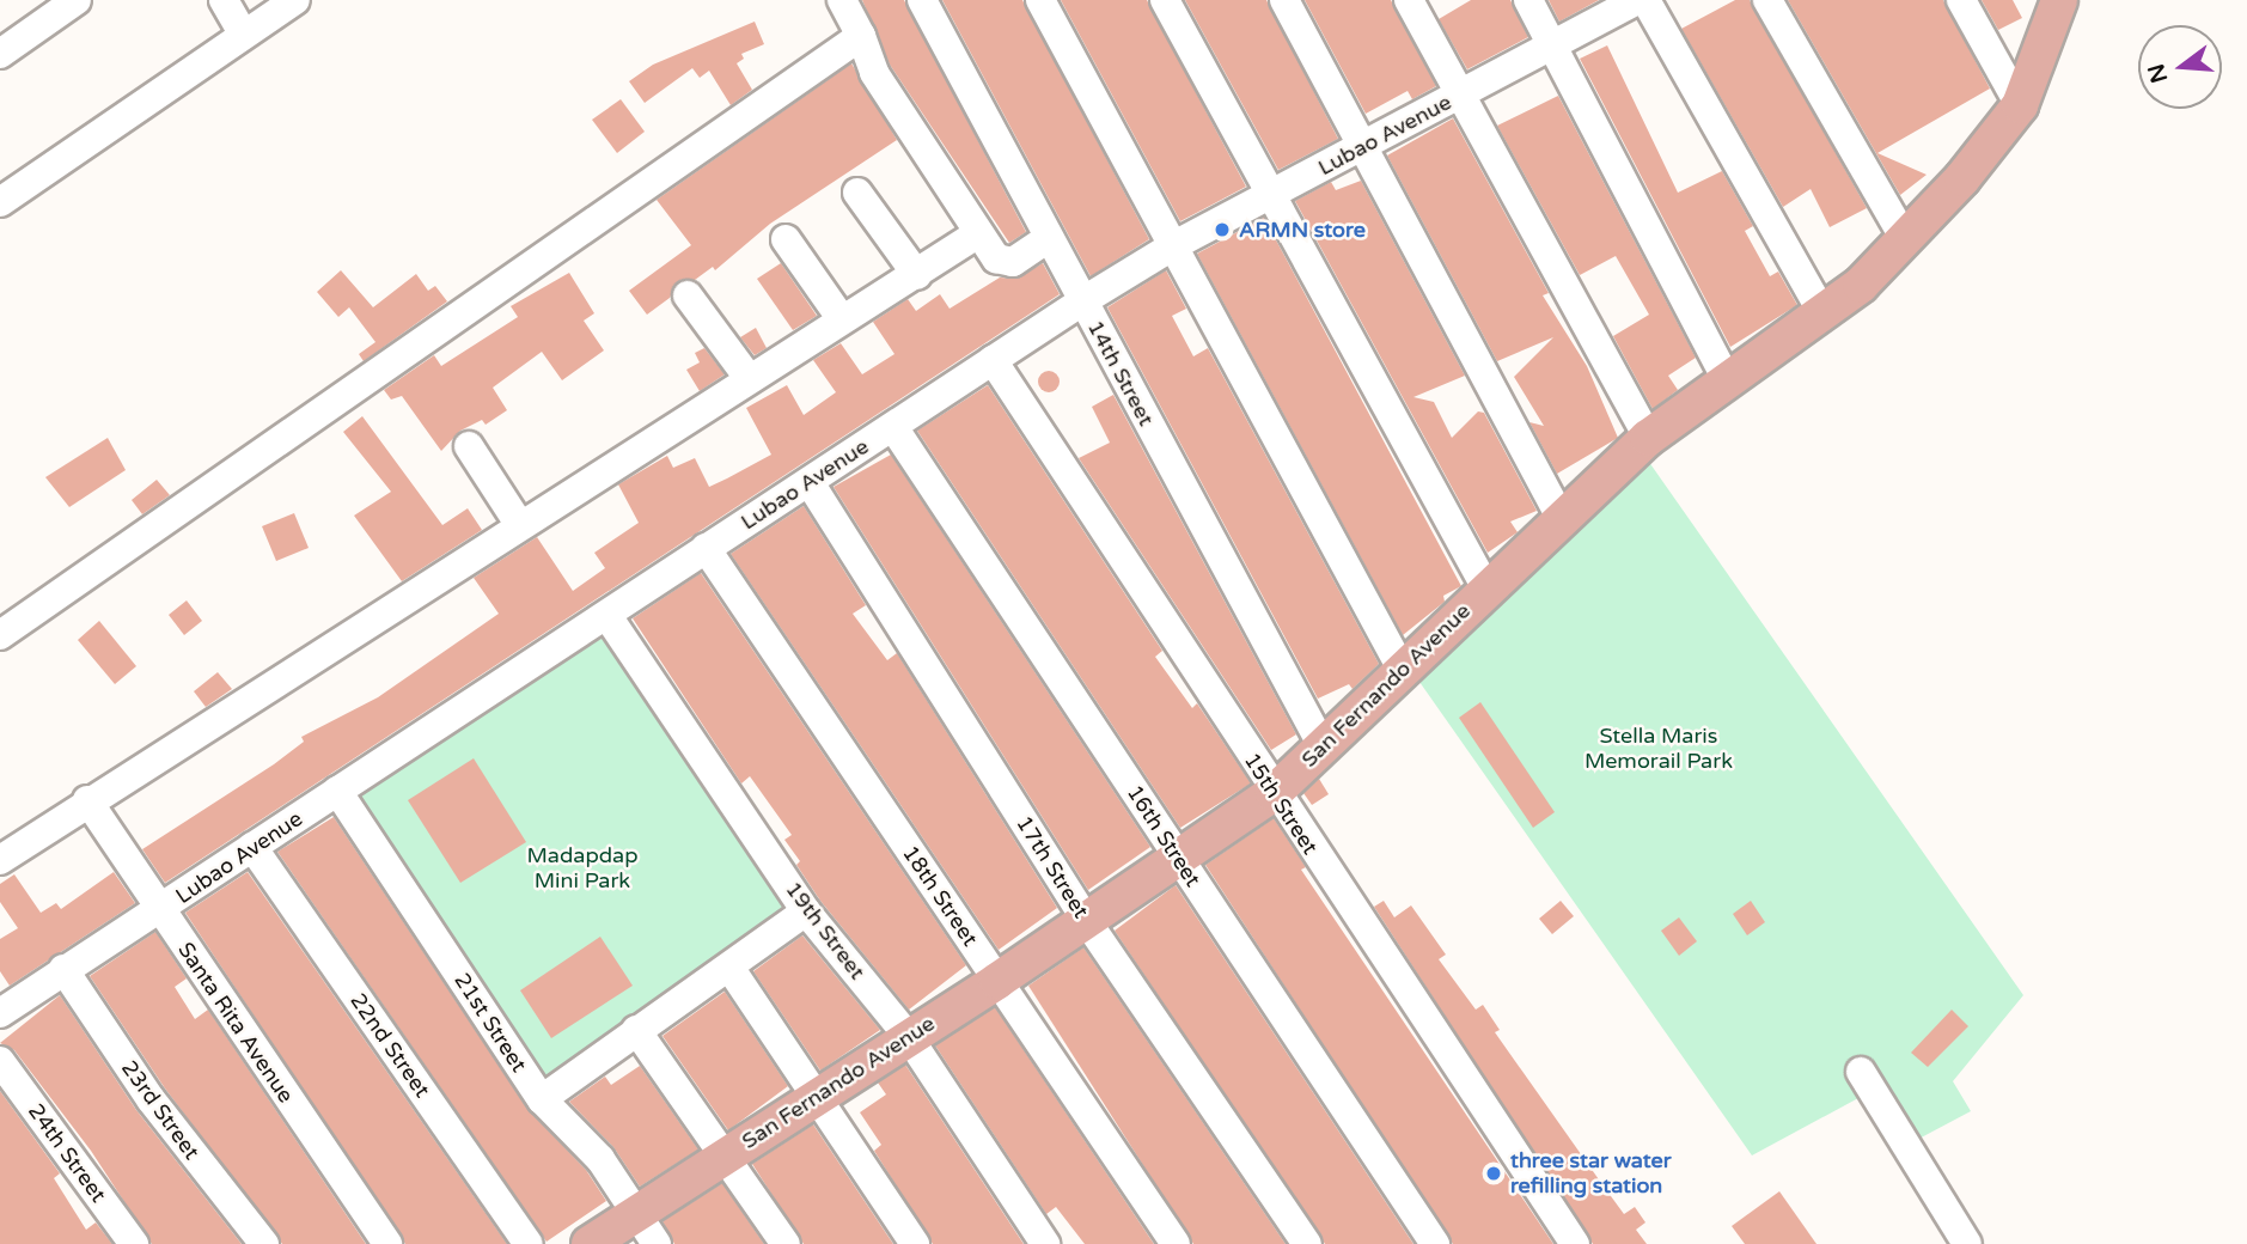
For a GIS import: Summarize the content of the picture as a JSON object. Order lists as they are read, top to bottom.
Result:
{
  "streets": {
    "main road": ["San Fernando Avenue"],
    "street": [
      "Lubao Avenue",
      "14th Street",
      "15th Street",
      "16th Street",
      "17th Street",
      "18th Street",
      "19th Street",
      "Santa Rita Avenue",
      "21st Street",
      "22nd Street",
      "23rd Street",
      "24th Street"
    ]
  },
  "crossings": [
    ["Lubao Avenue", "14th Street"],
    ["Lubao Avenue", "15th Street"],
    ["Lubao Avenue", "16th Street"],
    ["Lubao Avenue", "17th Street"],
    ["Lubao Avenue", "18th Street"],
    ["Lubao Avenue", "19th Street"],
    ["Lubao Avenue", "Santa Rita Avenue"],
    ["Lubao Avenue", "21st Street"],
    ["Lubao Avenue", "22nd Street"],
    ["Lubao Avenue", "23rd Street"],
    ["14th Street", "San Fernando Avenue"],
    ["San Fernando Avenue", "15th Street"],
    ["San Fernando Avenue", "16th Street"],
    ["San Fernando Avenue", "17th Street"],
    ["San Fernando Avenue", "18th Street"],
    ["San Fernando Avenue", "19th Street"],
    ["San Fernando Avenue", "21st Street"]
  ],
  "parks": ["Stella Maris Memorail Park", "Madapdap Mini Park"],
  "places": ["ARMN store", "three star water refilling station"],
  "north": "left"
}
